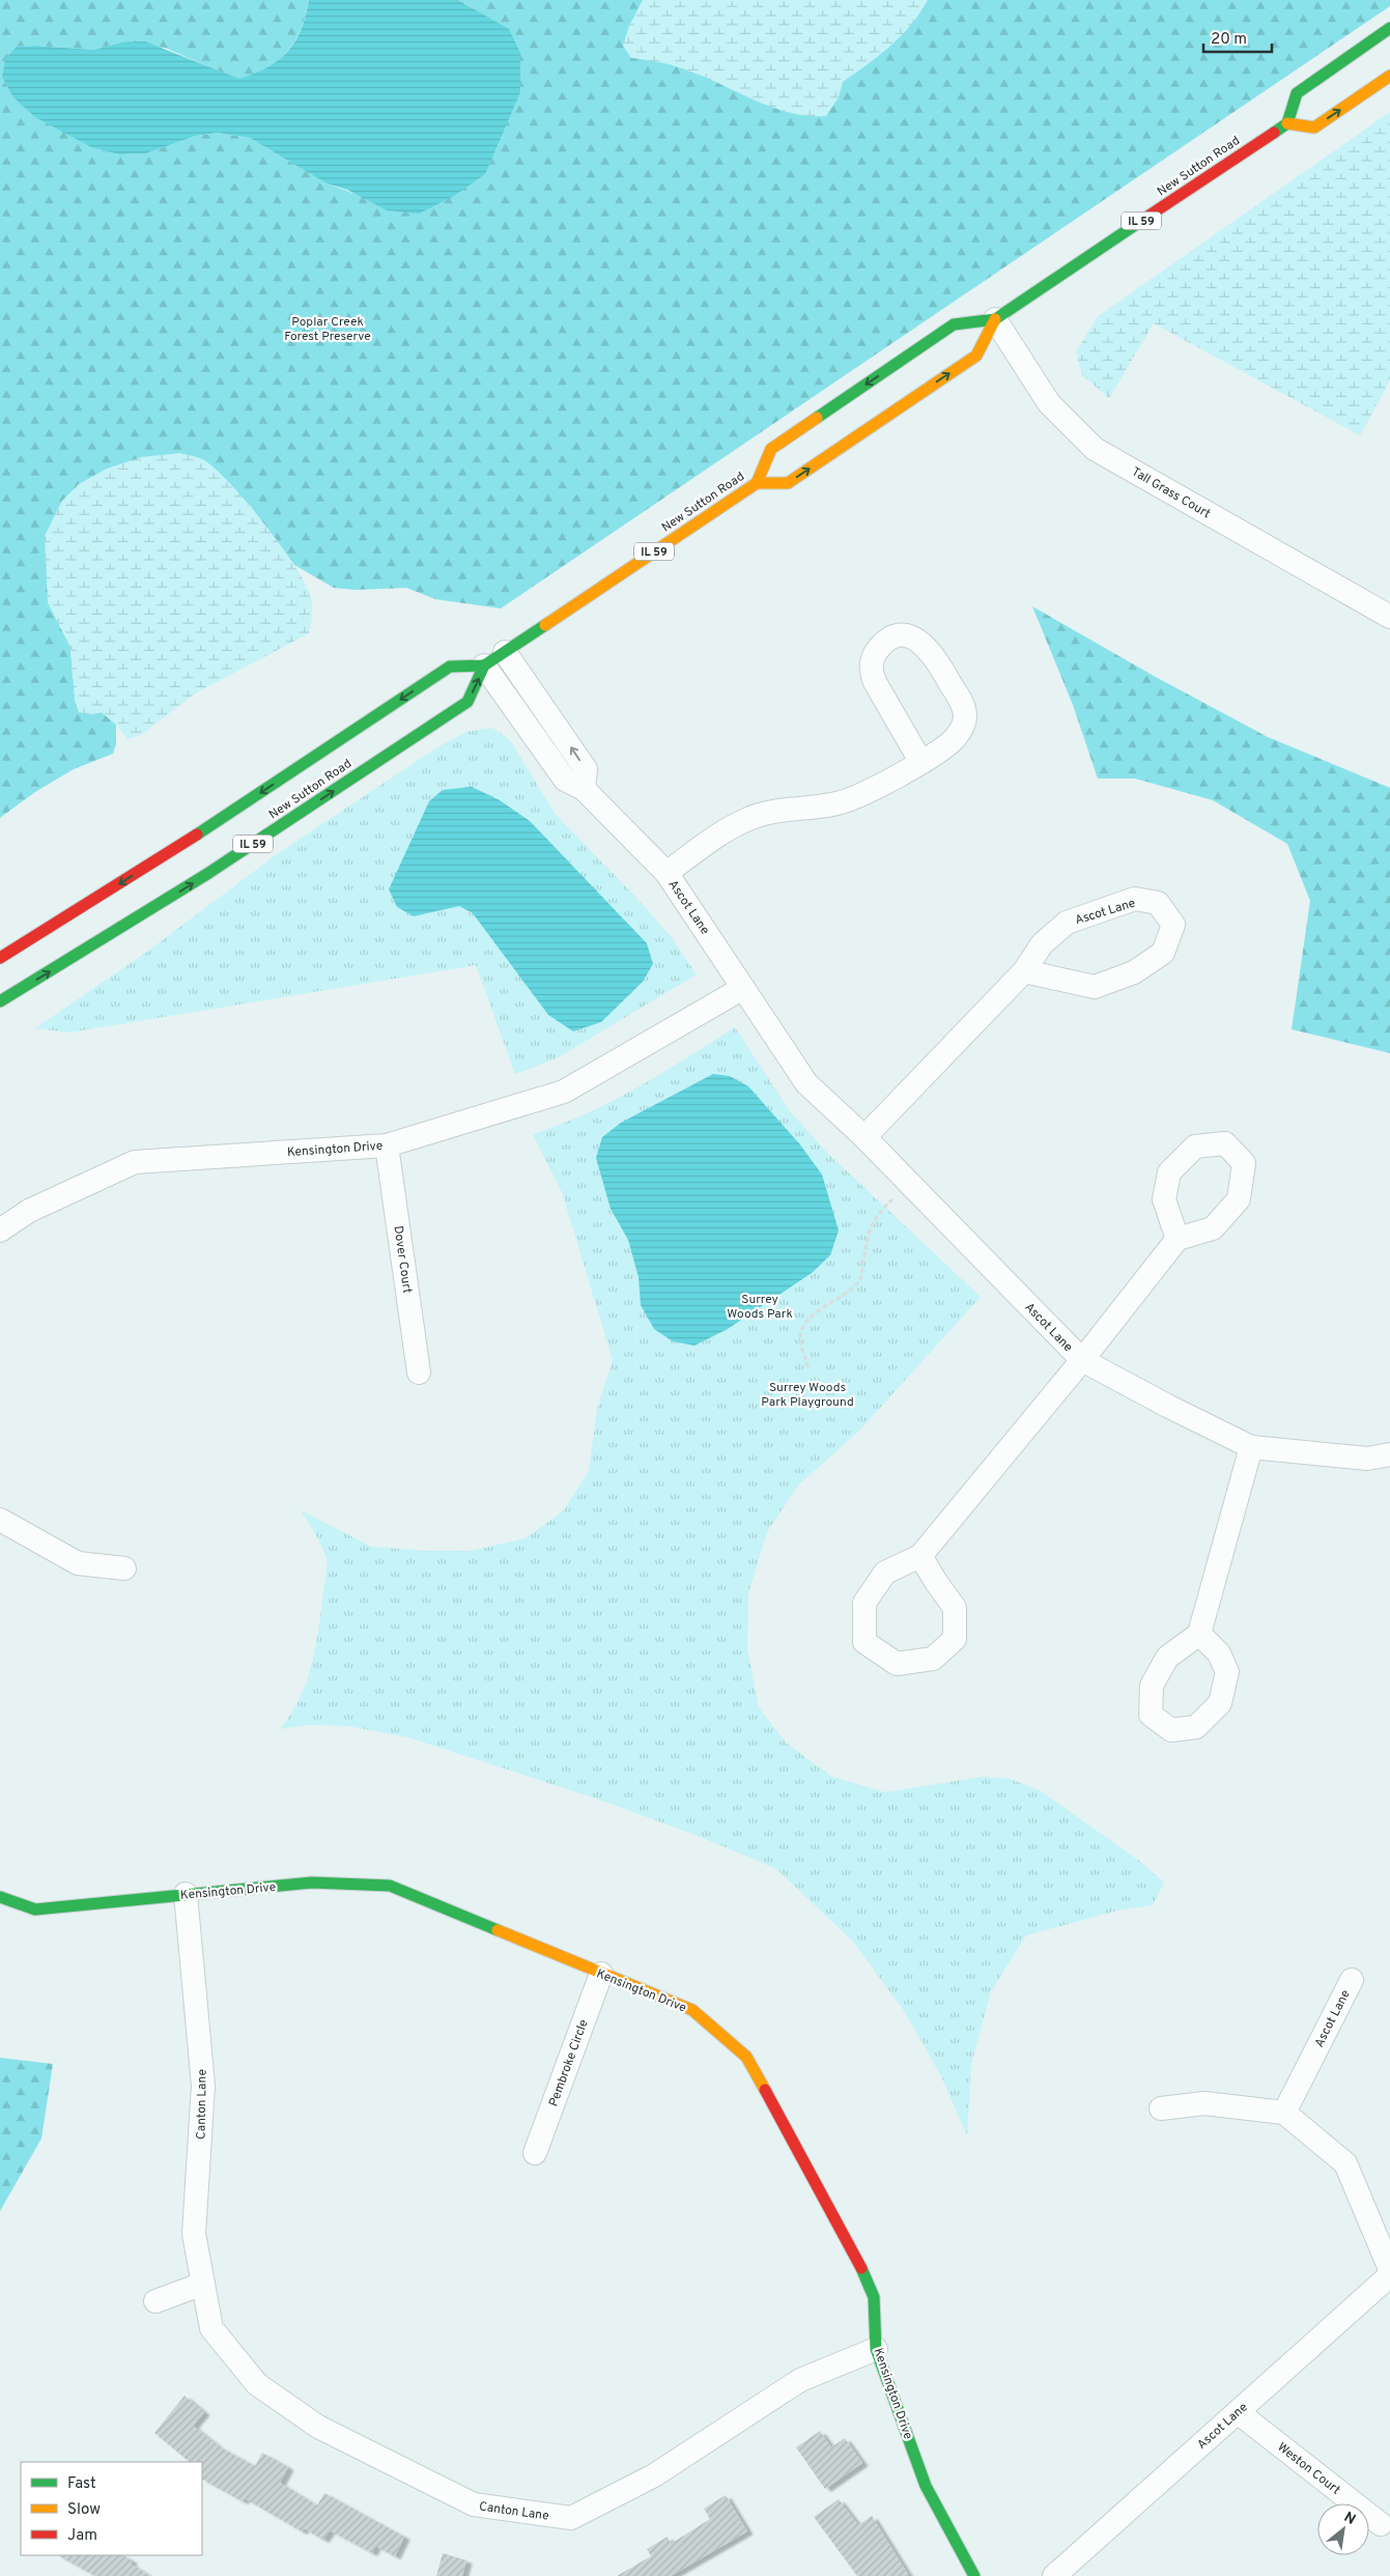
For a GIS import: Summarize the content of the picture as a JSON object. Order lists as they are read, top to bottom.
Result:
{
  "streets": {
    "main road": ["New Sutton Road", "IL 59", "Kensington Drive"],
    "street": [
      "Tall Grass Court",
      "Ascot Lane",
      "Dover Court",
      "Pembroke Circle",
      "Canton Lane",
      "Weston Court"
    ]
  },
  "crossings": [
    ["New Sutton Road", "Tall Grass Court"],
    ["New Sutton Road", "Ascot Lane"],
    ["Ascot Lane", "Kensington Drive"],
    ["Ascot Lane", "Weston Court"],
    ["Kensington Drive", "Dover Court"],
    ["Kensington Drive", "Pembroke Circle"],
    ["Kensington Drive", "Canton Lane"]
  ],
  "parks": ["Poplar Creek Forest Preserve", "Surrey Woods Park", "Surrey Woods Park Playground"],
  "legend": ["Fast", "Slow", "Jam"],
  "scale_bar": "20 m",
  "north": "top right"
}
